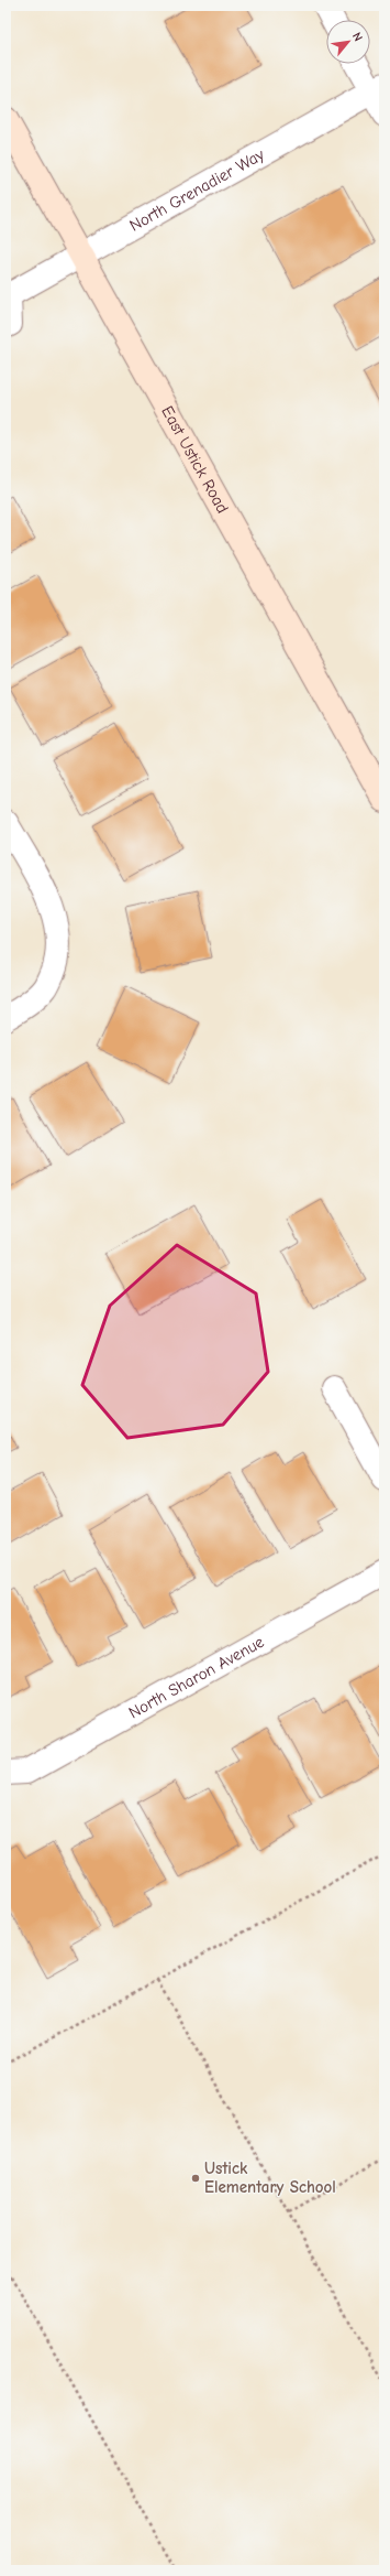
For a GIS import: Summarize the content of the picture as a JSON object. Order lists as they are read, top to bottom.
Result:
{
  "streets": {
    "main road": ["East Ustick Road"],
    "street": ["North Grenadier Way", "North Sharon Avenue"]
  },
  "crossings": [
    ["North Grenadier Way", "East Ustick Road"]
  ],
  "places": ["Ustick Elementary School"],
  "north": "top right"
}
